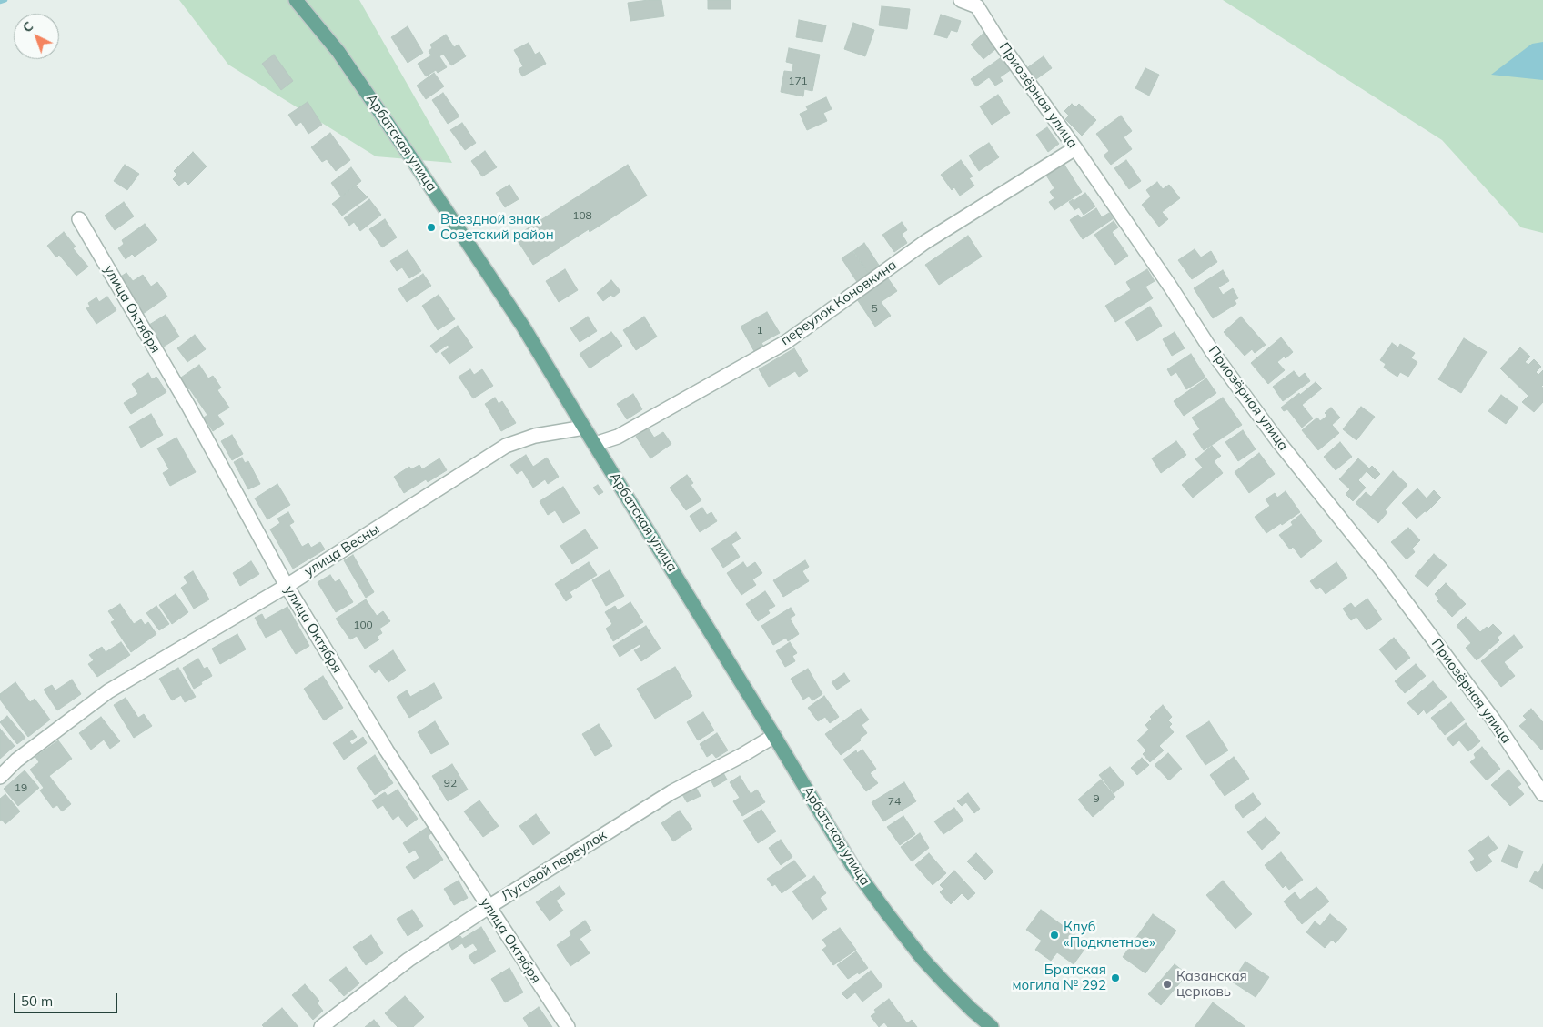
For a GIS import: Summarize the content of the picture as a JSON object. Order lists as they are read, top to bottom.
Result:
{
  "streets": {
    "main road": ["Арбатская улица"],
    "street": [
      "Приозёрная улица",
      "переулок Коновкина",
      "улица Октября",
      "улица Весны",
      "Луговой переулок"
    ]
  },
  "crossings": [
    ["Приозёрная улица", "переулок Коновкина"],
    ["Арбатская улица", "переулок Коновкина"],
    ["Арбатская улица", "улица Весны"],
    ["Арбатская улица", "Луговой переулок"],
    ["улица Октября", "улица Весны"],
    ["улица Октября", "Луговой переулок"]
  ],
  "places": [
    "Въездной знак Советский район",
    "Клуб «Подклетное»",
    "Братская могила № 292",
    "Казанская церковь"
  ],
  "house_numbers": [
    "171",
    "108",
    "5",
    "1",
    "100",
    "92",
    "19",
    "9",
    "74"
  ],
  "scale_bar": "50 m",
  "north": "top left"
}
